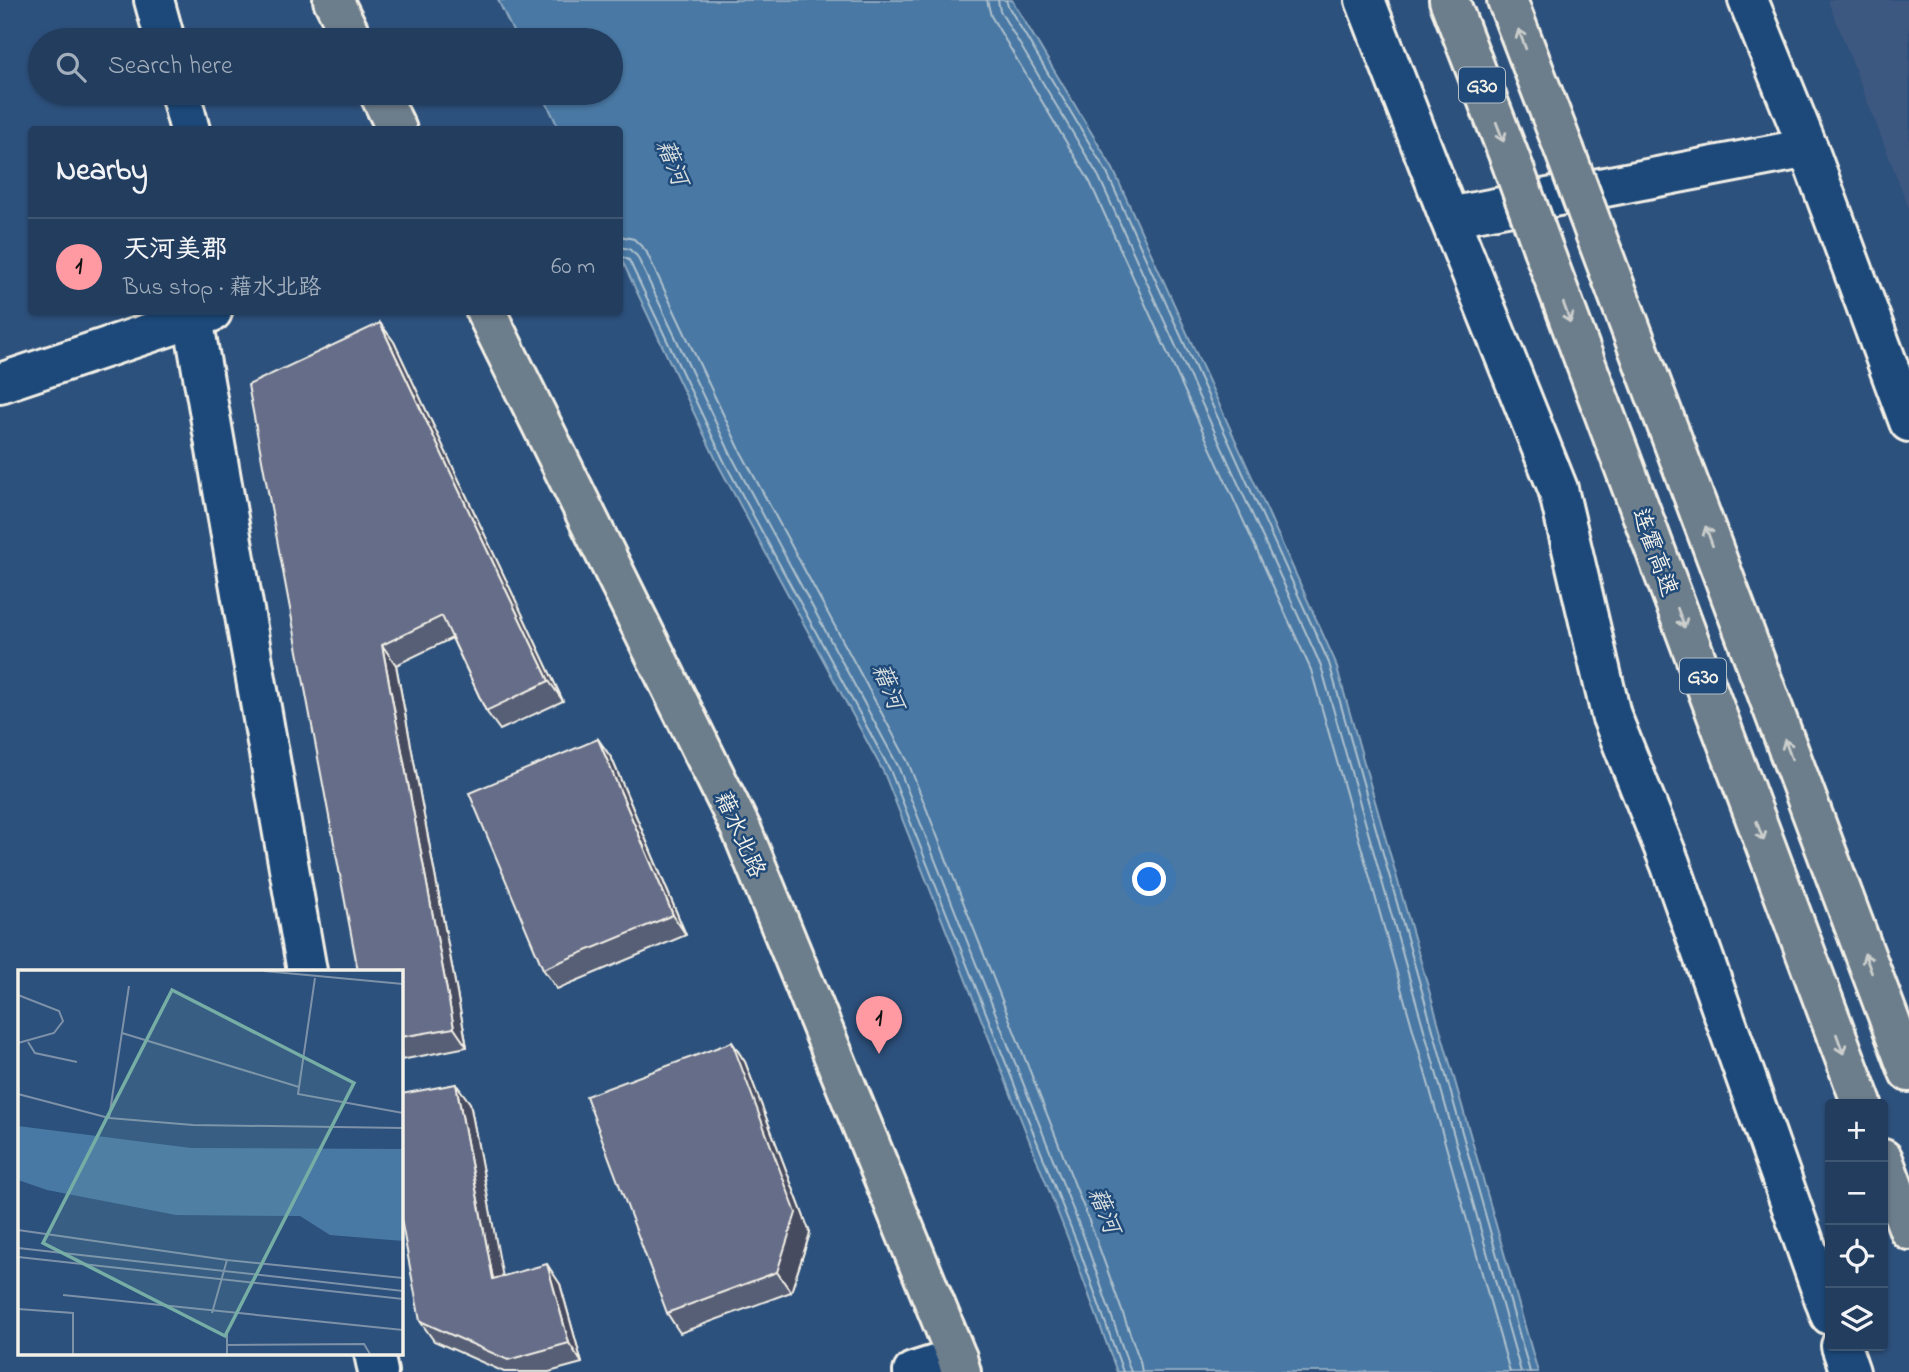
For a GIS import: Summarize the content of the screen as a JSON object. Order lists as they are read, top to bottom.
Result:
{
  "streets": {
    "main road": ["G30", "连霍高速", "藉水北路"]
  },
  "water": ["藉河"],
  "page": {
    "search": "Search here",
    "heading": "Nearby",
    "list": [
      {
        "mark": "1",
        "name": "天河美郡",
        "note": "Bus stop · 藉水北路",
        "value": "60 m"
      }
    ],
    "pins": "1",
    "map_buttons": ["+", "−"]
  }
}
